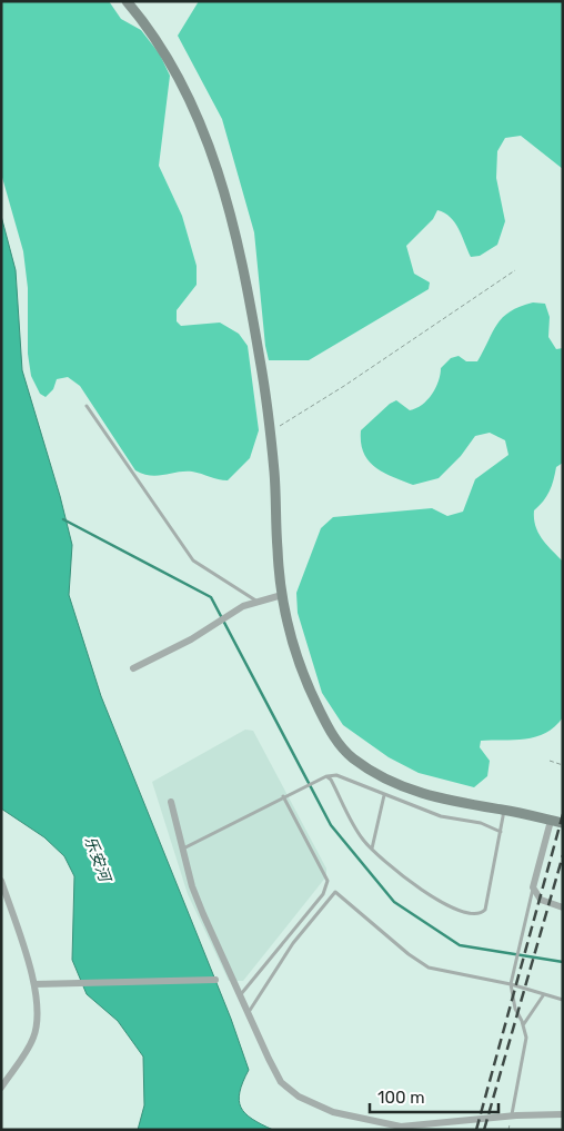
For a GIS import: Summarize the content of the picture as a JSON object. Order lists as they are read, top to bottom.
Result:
{
  "water": ["乐安河"],
  "scale_bar": "100 m"
}
